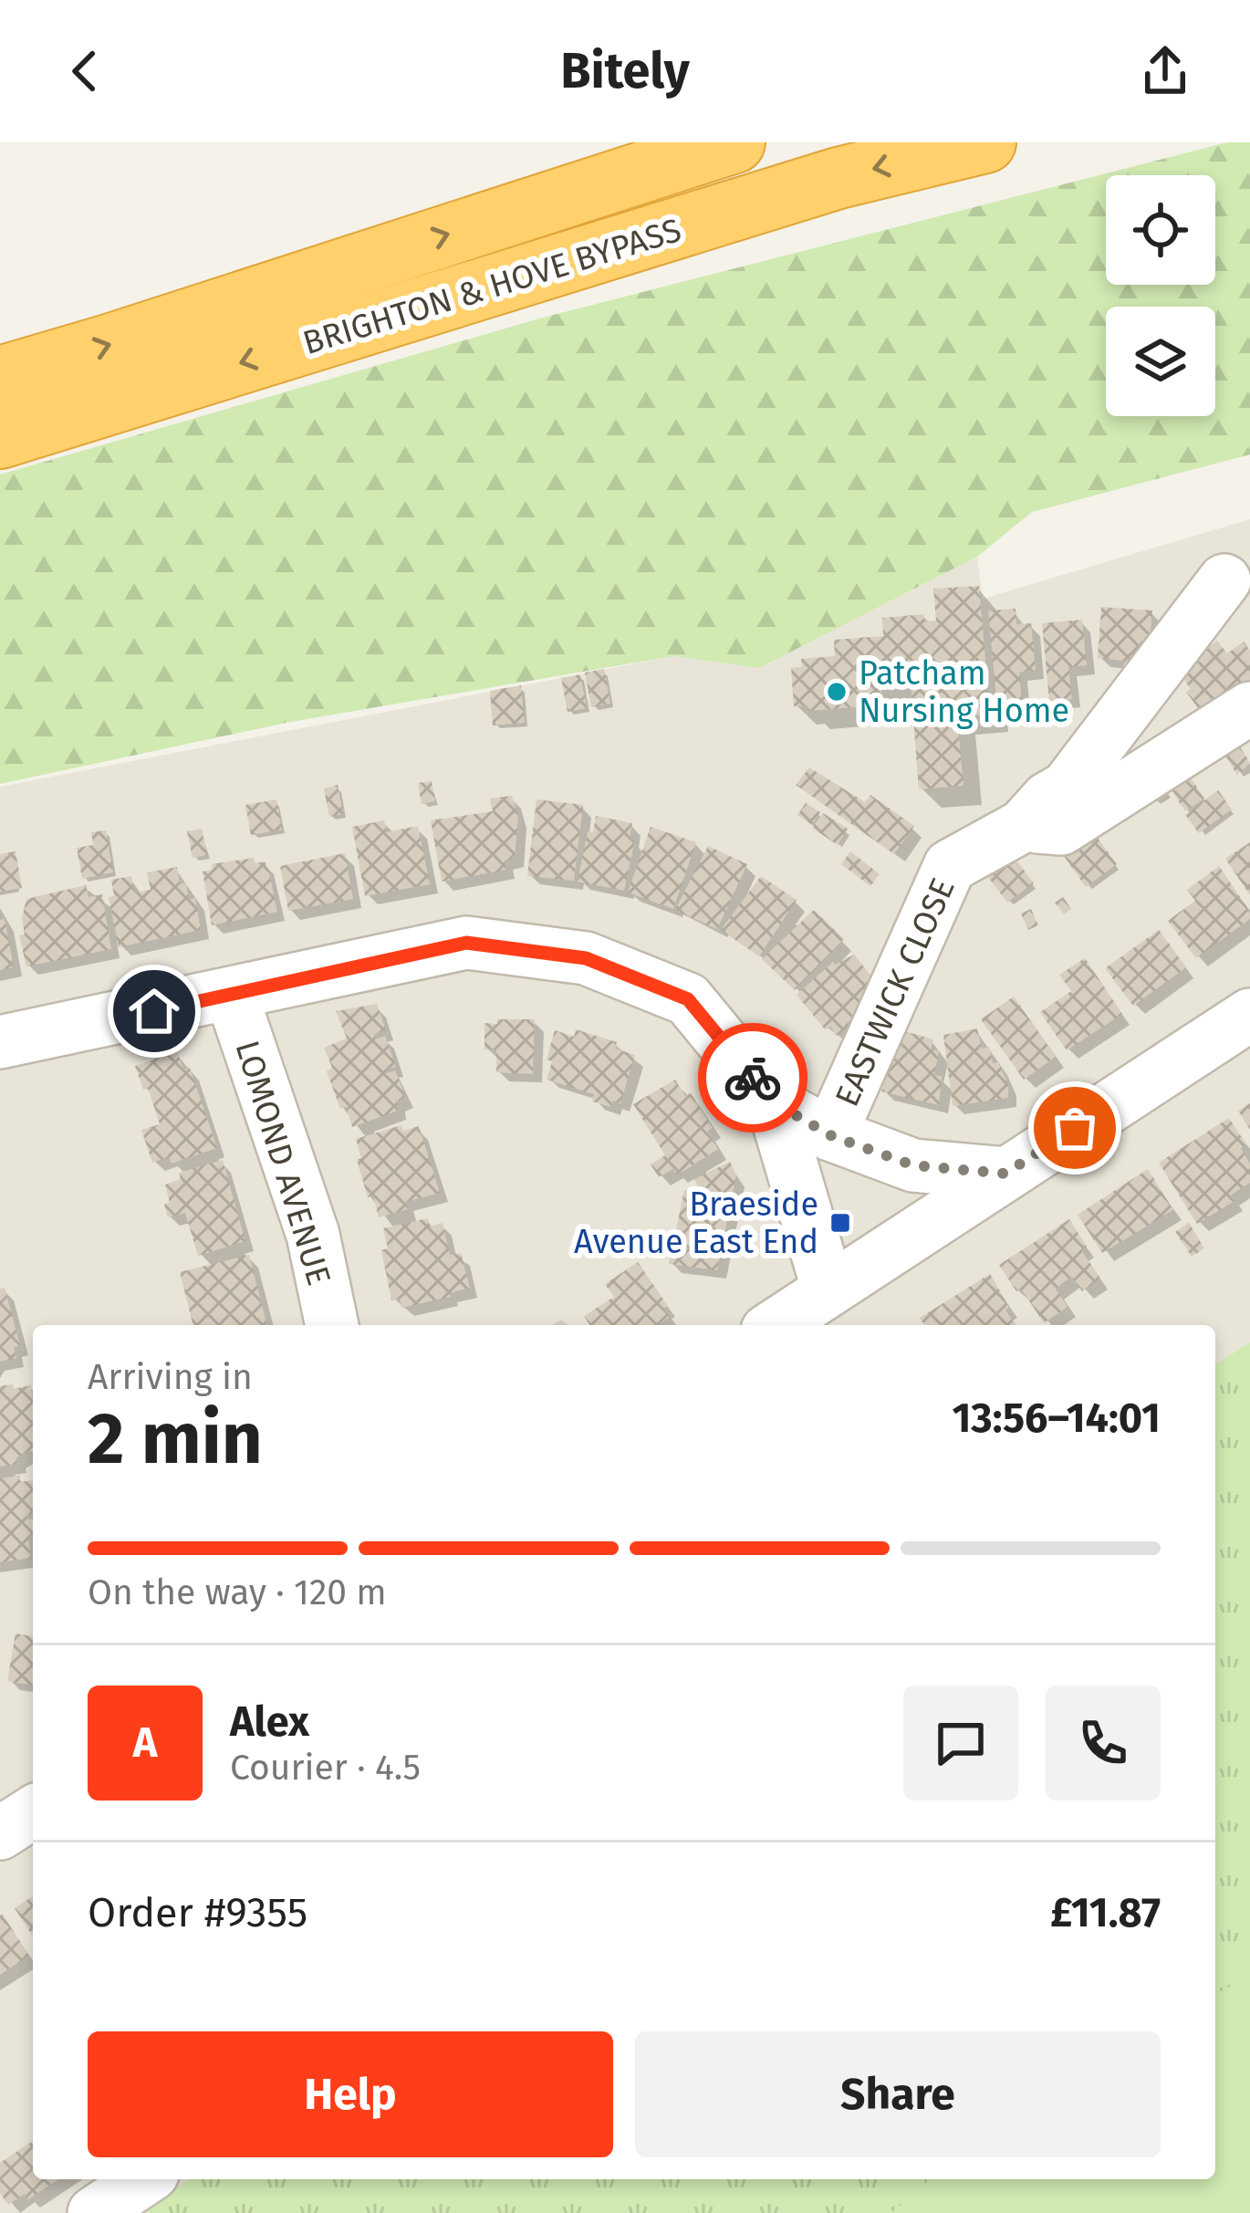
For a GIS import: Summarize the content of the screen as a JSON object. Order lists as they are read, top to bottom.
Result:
{
  "streets": {
    "highway": ["BRIGHTON & HOVE BYPASS"],
    "street": ["EASTWICK CLOSE", "LOMOND AVENUE"]
  },
  "places": {
    "other": ["Patcham Nursing Home"],
    "transit": ["Braeside Avenue East End"]
  },
  "page": {
    "header": "Bitely",
    "heading": ["2 min", "Arriving in", "13:56–14:01"],
    "panel": [
      "Alex",
      "Courier · 4.5",
      "Order #9355",
      "£11.87"
    ],
    "bar": "On the way · 120 m",
    "round": "A",
    "buttons": ["Help", "Share"]
  }
}
